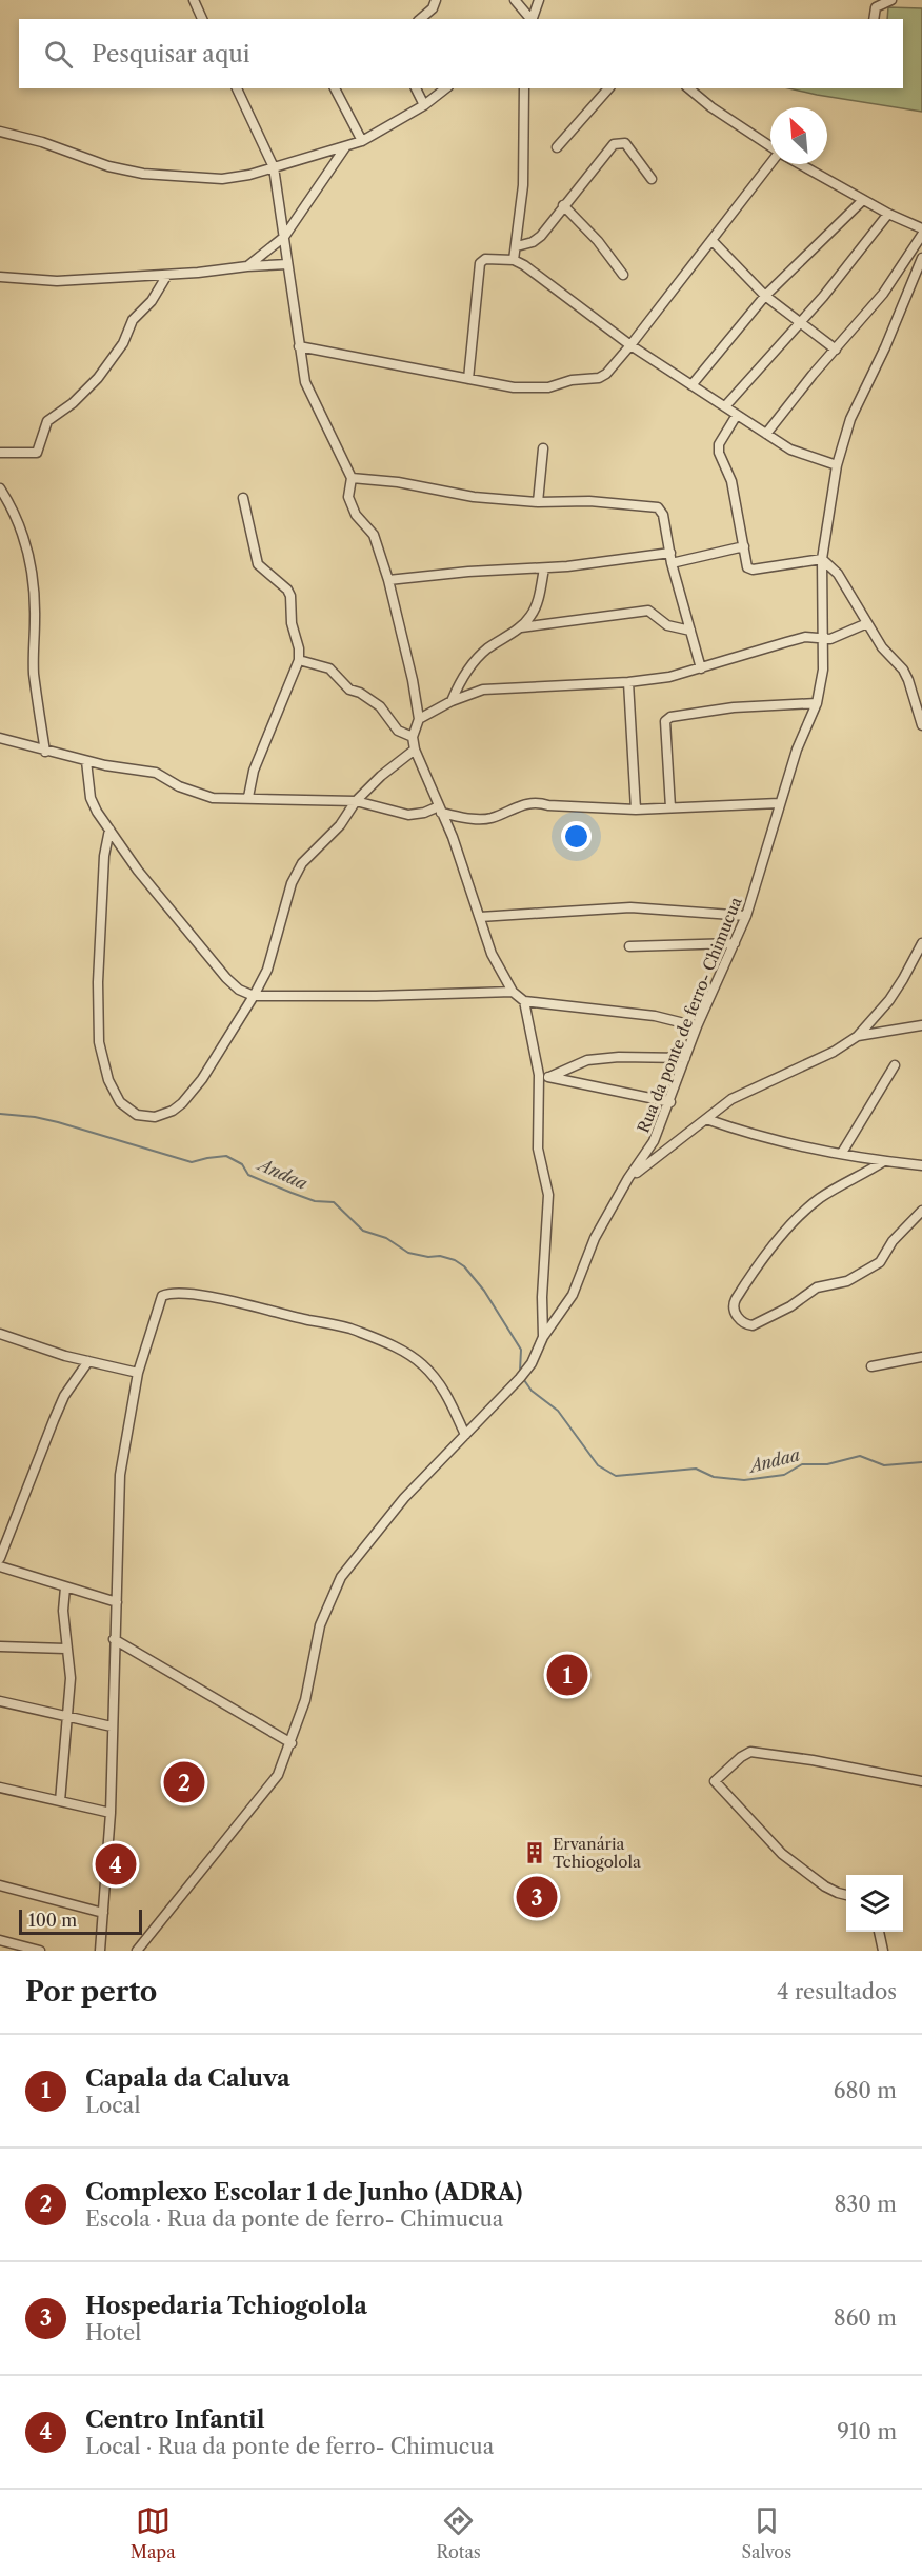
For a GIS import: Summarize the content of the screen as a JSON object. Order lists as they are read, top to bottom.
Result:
{
  "streets": {
    "street": ["Rua da ponte de ferro- Chimucua"]
  },
  "water": ["Andaa"],
  "places": {
    "building": ["Ervanária Tchiogolola"]
  },
  "scale_bar": "100 m",
  "north": "top left",
  "page": {
    "search": "Pesquisar aqui",
    "pins": [
      "1",
      "2",
      "4",
      "3"
    ],
    "scale": "100 m",
    "heading": ["Por perto", "4 resultados"],
    "list": [
      {
        "mark": "1",
        "name": "Capala da Caluva",
        "note": "Local",
        "value": "680 m"
      },
      {
        "mark": "2",
        "name": "Complexo Escolar 1 de Junho (ADRA)",
        "note": "Escola · Rua da ponte de ferro- Chimucua",
        "value": "830 m"
      },
      {
        "mark": "3",
        "name": "Hospedaria Tchiogolola",
        "note": "Hotel",
        "value": "860 m"
      },
      {
        "mark": "4",
        "name": "Centro Infantil",
        "note": "Local · Rua da ponte de ferro- Chimucua",
        "value": "910 m"
      }
    ],
    "nav": ["Mapa", "Rotas", "Salvos"]
  }
}
